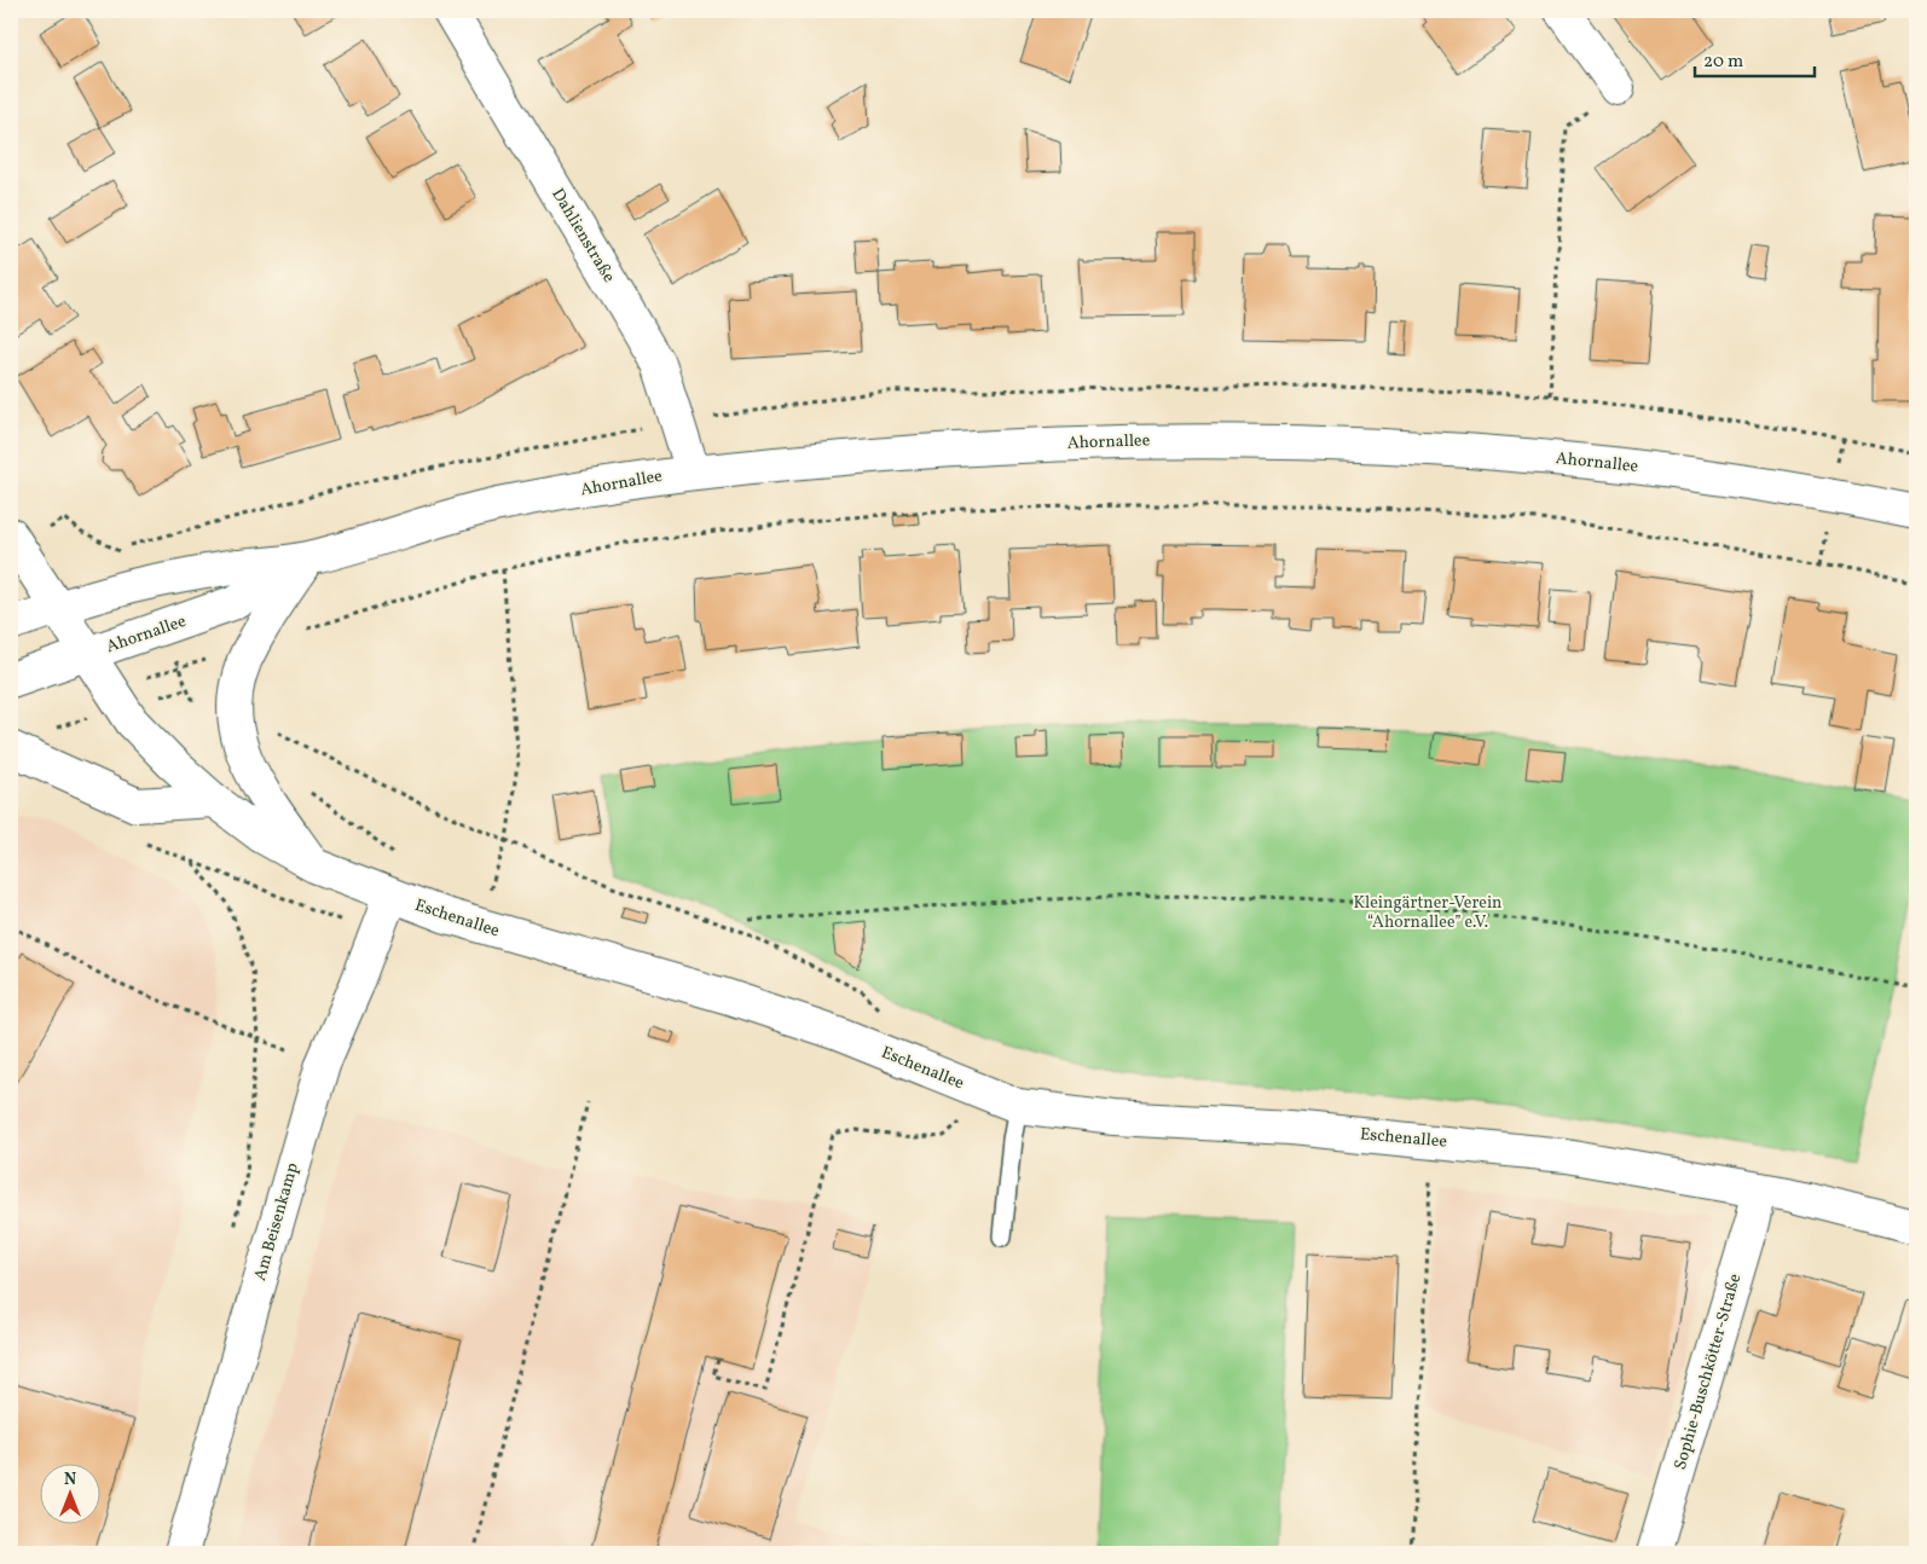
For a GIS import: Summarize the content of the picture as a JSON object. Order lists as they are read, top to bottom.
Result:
{
  "streets": {
    "street": [
      "Dahlienstraße",
      "Ahornallee",
      "Eschenallee",
      "Am Beisenkamp",
      "Sophie-Buschkötter-Straße"
    ]
  },
  "crossings": [
    ["Dahlienstraße", "Ahornallee"],
    ["Ahornallee", "Eschenallee"],
    ["Eschenallee", "Am Beisenkamp"],
    ["Eschenallee", "Sophie-Buschkötter-Straße"]
  ],
  "parks": ["Kleingärtner-Verein “Ahornallee” e.V."],
  "scale_bar": "20 m",
  "north": "top"
}
